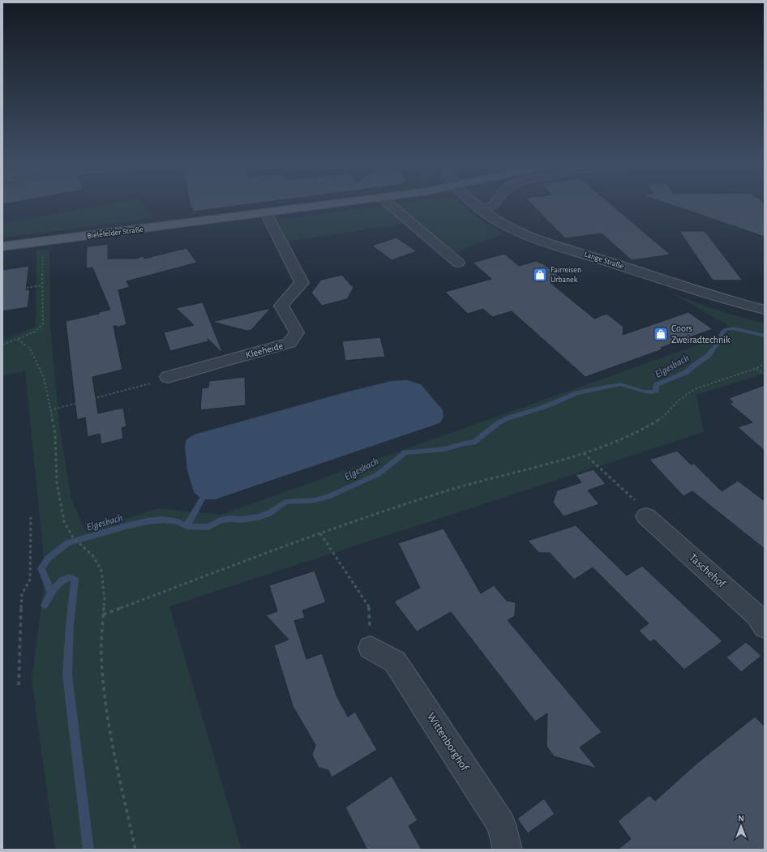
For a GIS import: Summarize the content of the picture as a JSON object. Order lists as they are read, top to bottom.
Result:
{
  "streets": {
    "main road": ["Bielefelder Straße"],
    "street": [
      "Lange Straße",
      "Kleeheide",
      "Taschehof",
      "Wittenborghof"
    ]
  },
  "crossings": [
    ["Bielefelder Straße", "Kleeheide"]
  ],
  "water": ["Elgesbach"],
  "places": {
    "shop": ["Fairreisen Urbanek", "Coors Zweiradtechnik"]
  },
  "north": "top"
}
